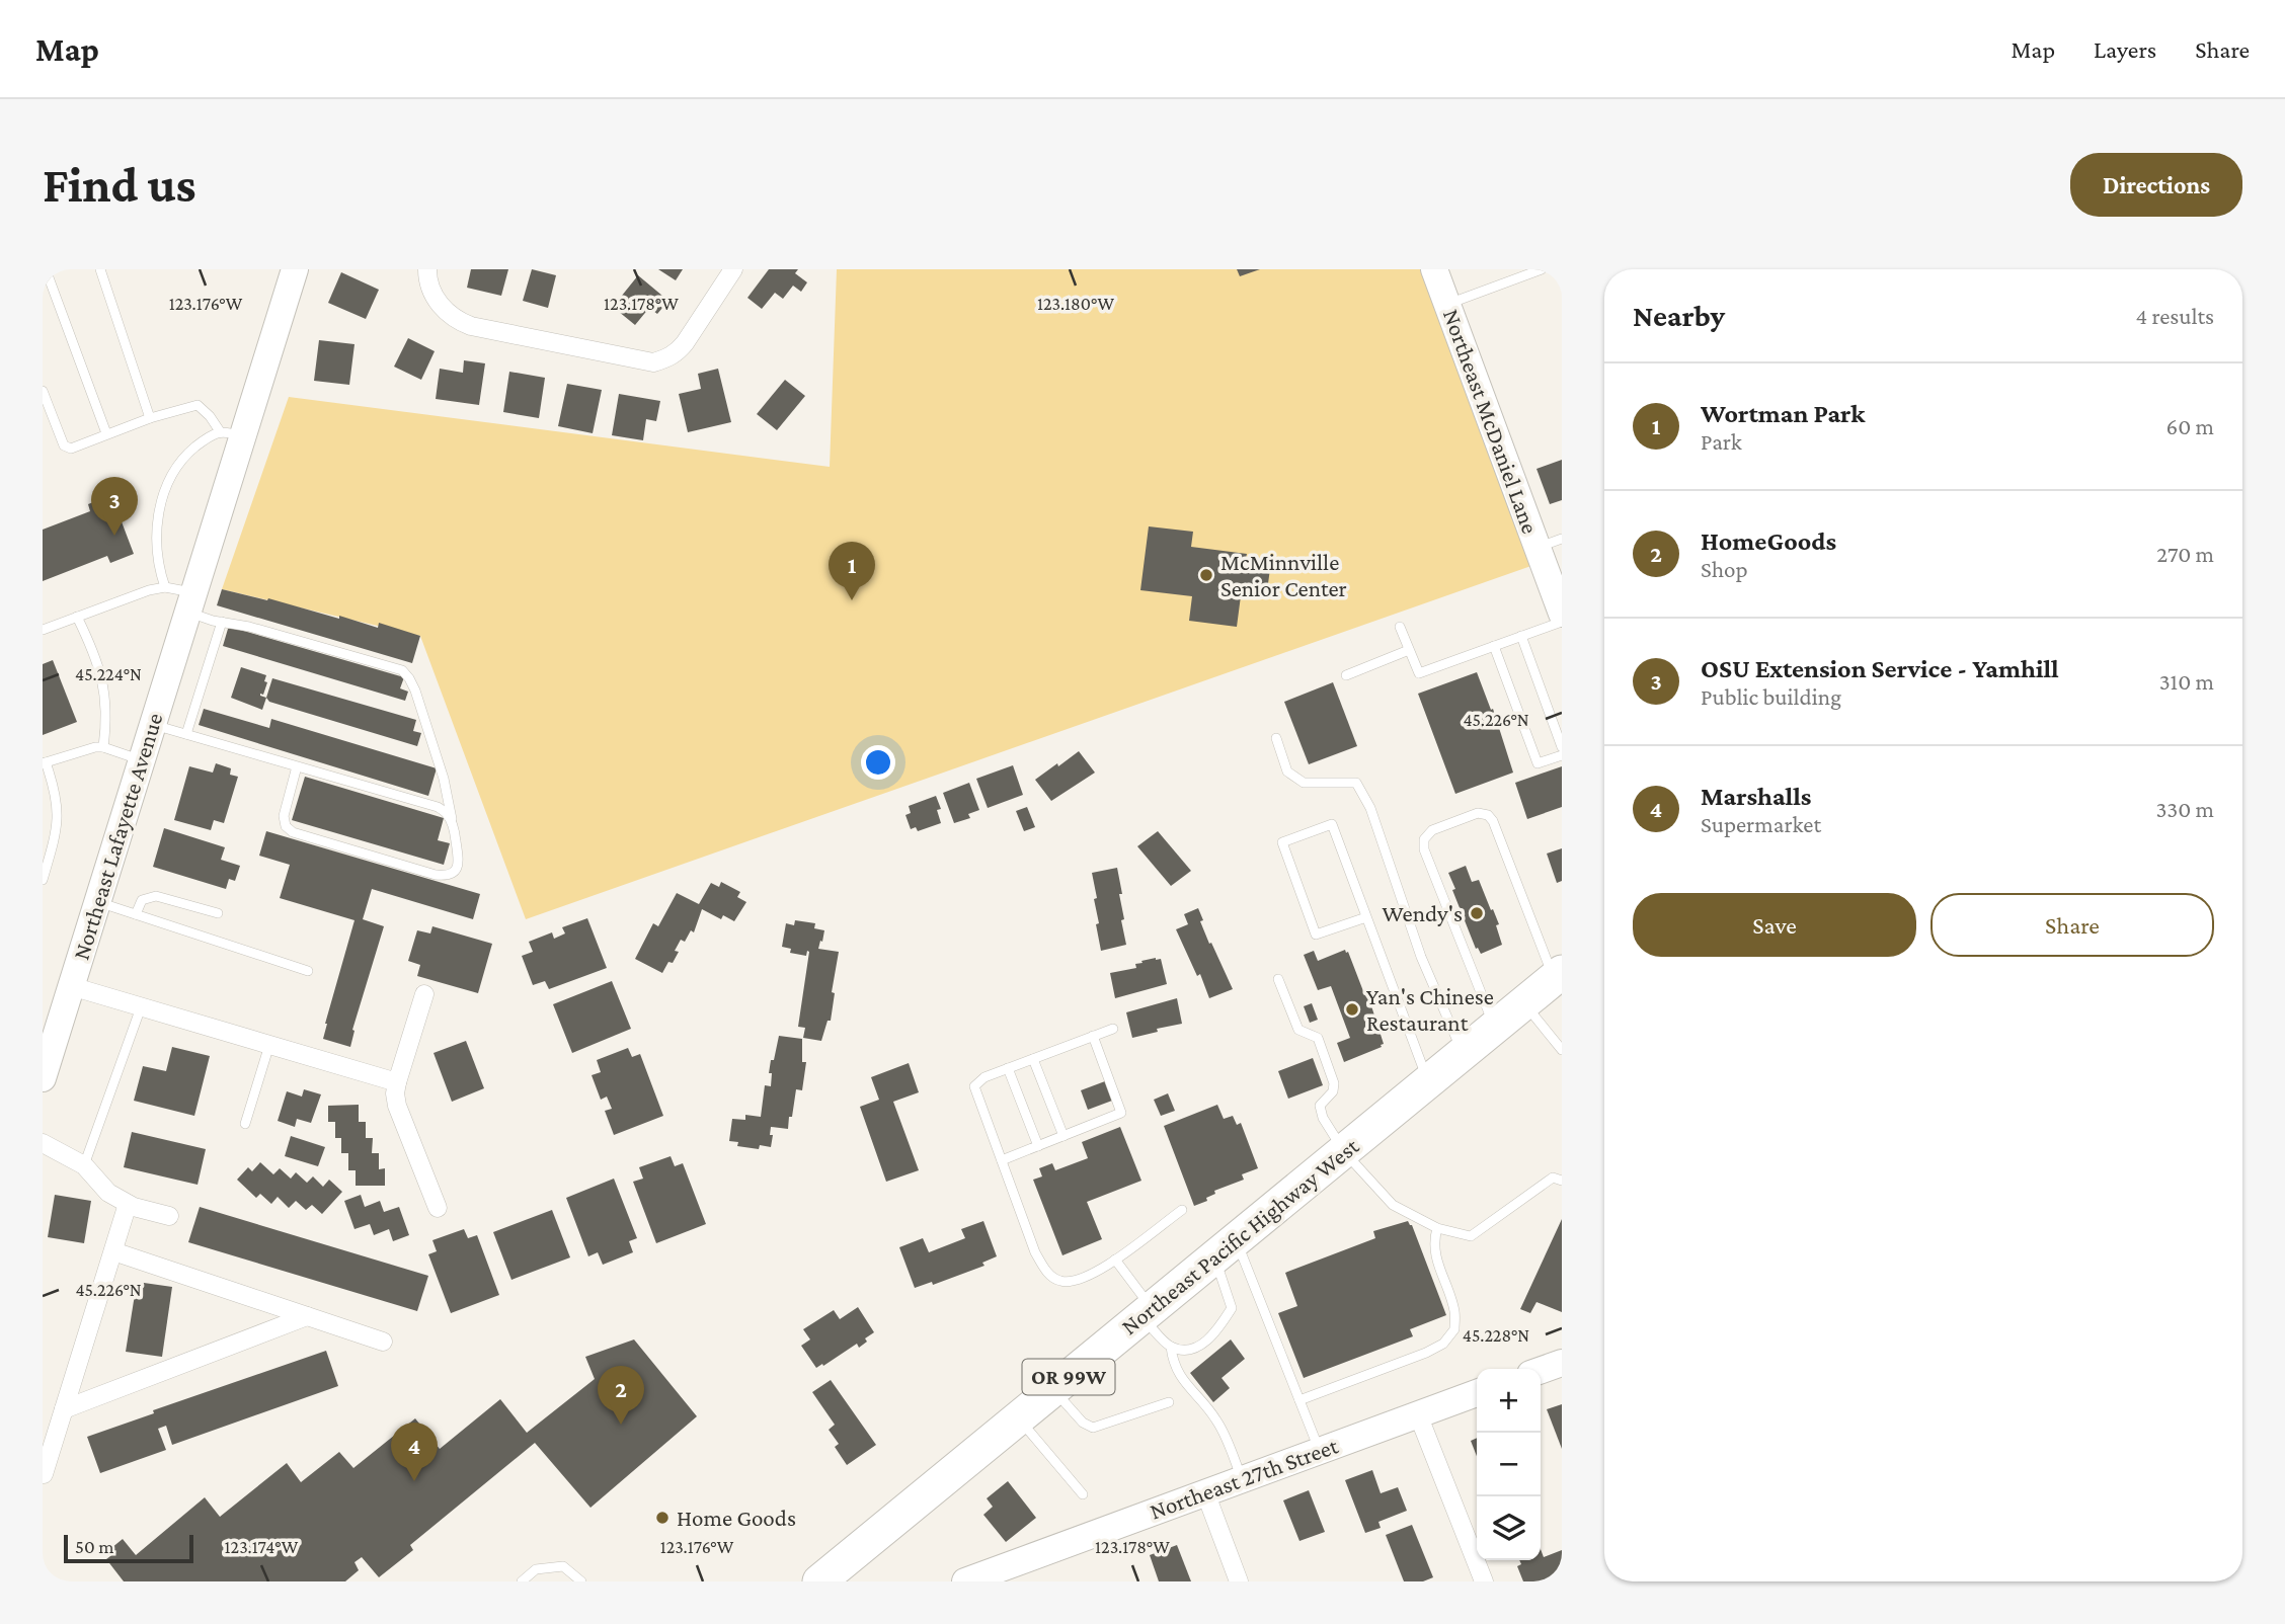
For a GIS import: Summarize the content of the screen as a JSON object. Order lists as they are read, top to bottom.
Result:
{
  "streets": {
    "highway": ["Northeast Pacific Highway West", "OR 99W"],
    "street": ["Northeast McDaniel Lane", "Northeast Lafayette Avenue", "Northeast 27th Street"]
  },
  "places": [
    "McMinnville Senior Center",
    "Wendy's",
    "Yan's Chinese Restaurant",
    "Home Goods"
  ],
  "scale_bar": "50 m",
  "page": {
    "header": "Map",
    "nav": ["Map", "Layers", "Share"],
    "buttons": [
      "Directions",
      ["Save", "Share"]
    ],
    "title": "Find us",
    "heading": ["Nearby", "4 results"],
    "list": [
      {
        "mark": "1",
        "name": "Wortman Park",
        "note": "Park",
        "value": "60 m"
      },
      {
        "mark": "2",
        "name": "HomeGoods",
        "note": "Shop",
        "value": "270 m"
      },
      {
        "mark": "3",
        "name": "OSU Extension Service - Yamhill",
        "note": "Public building",
        "value": "310 m"
      },
      {
        "mark": "4",
        "name": "Marshalls",
        "note": "Supermarket",
        "value": "330 m"
      }
    ],
    "pins": [
      "3",
      "1",
      "2",
      "4"
    ],
    "map_buttons": ["+", "−"],
    "scale": "50 m"
  },
  "coordinates": [
    "123.176°W",
    "123.178°W",
    "123.180°W",
    "45.224°N",
    "45.226°N",
    "45.228°N",
    "123.174°W"
  ]
}
